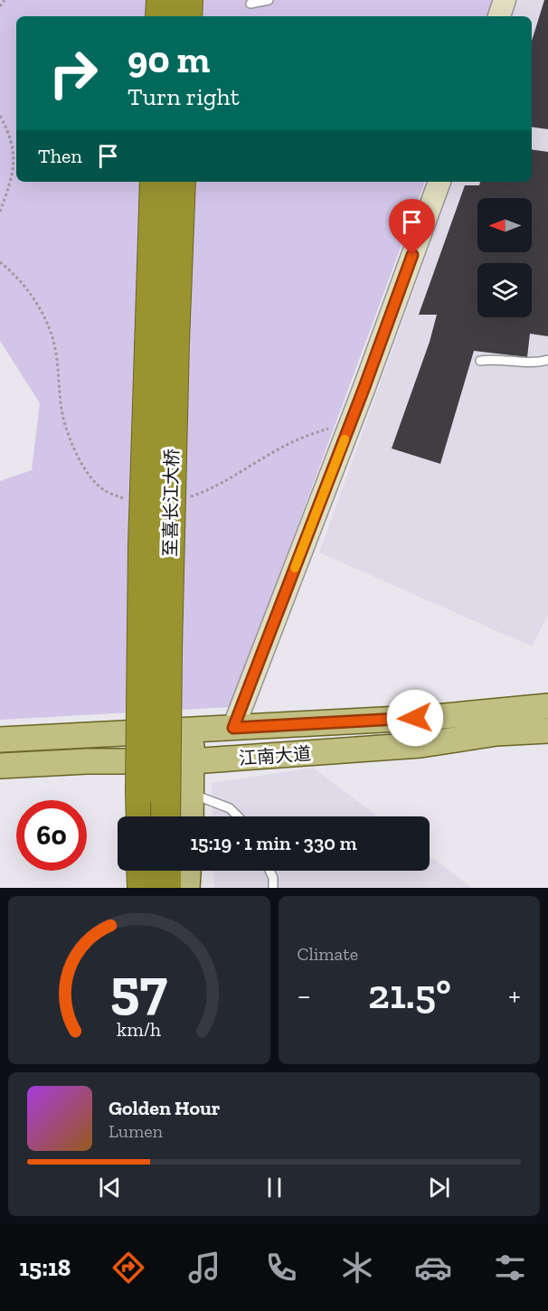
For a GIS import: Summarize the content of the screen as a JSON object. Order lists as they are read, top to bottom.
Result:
{
  "streets": {
    "highway": ["至喜长江大桥"],
    "main road": ["江南大道"]
  },
  "north": "left",
  "page": {
    "turn": ["90 m", "Turn right"],
    "then": "Then",
    "limit": "60",
    "trip": "15:19 · 1 min · 330 m",
    "tile": "Climate",
    "heat": ["−", "21.5°", "+"],
    "song": ["Golden Hour", "Lumen"],
    "tabs": "15:18",
    "gauge": ["57", "km/h"]
  }
}
